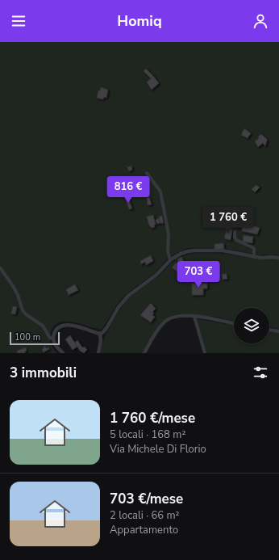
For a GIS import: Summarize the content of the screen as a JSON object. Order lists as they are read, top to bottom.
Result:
{
  "scale_bar": "100 m",
  "page": {
    "header": "Homiq",
    "price": ["816 €", "1 760 €", "703 €"],
    "scale": "100 m",
    "heading": "3 immobili",
    "list": [
      {
        "name": "1 760 €/mese",
        "note": "5 locali · 168 m² · Via Michele Di Florio"
      },
      {
        "name": "703 €/mese",
        "note": "2 locali · 66 m² · Appartamento"
      }
    ]
  }
}
